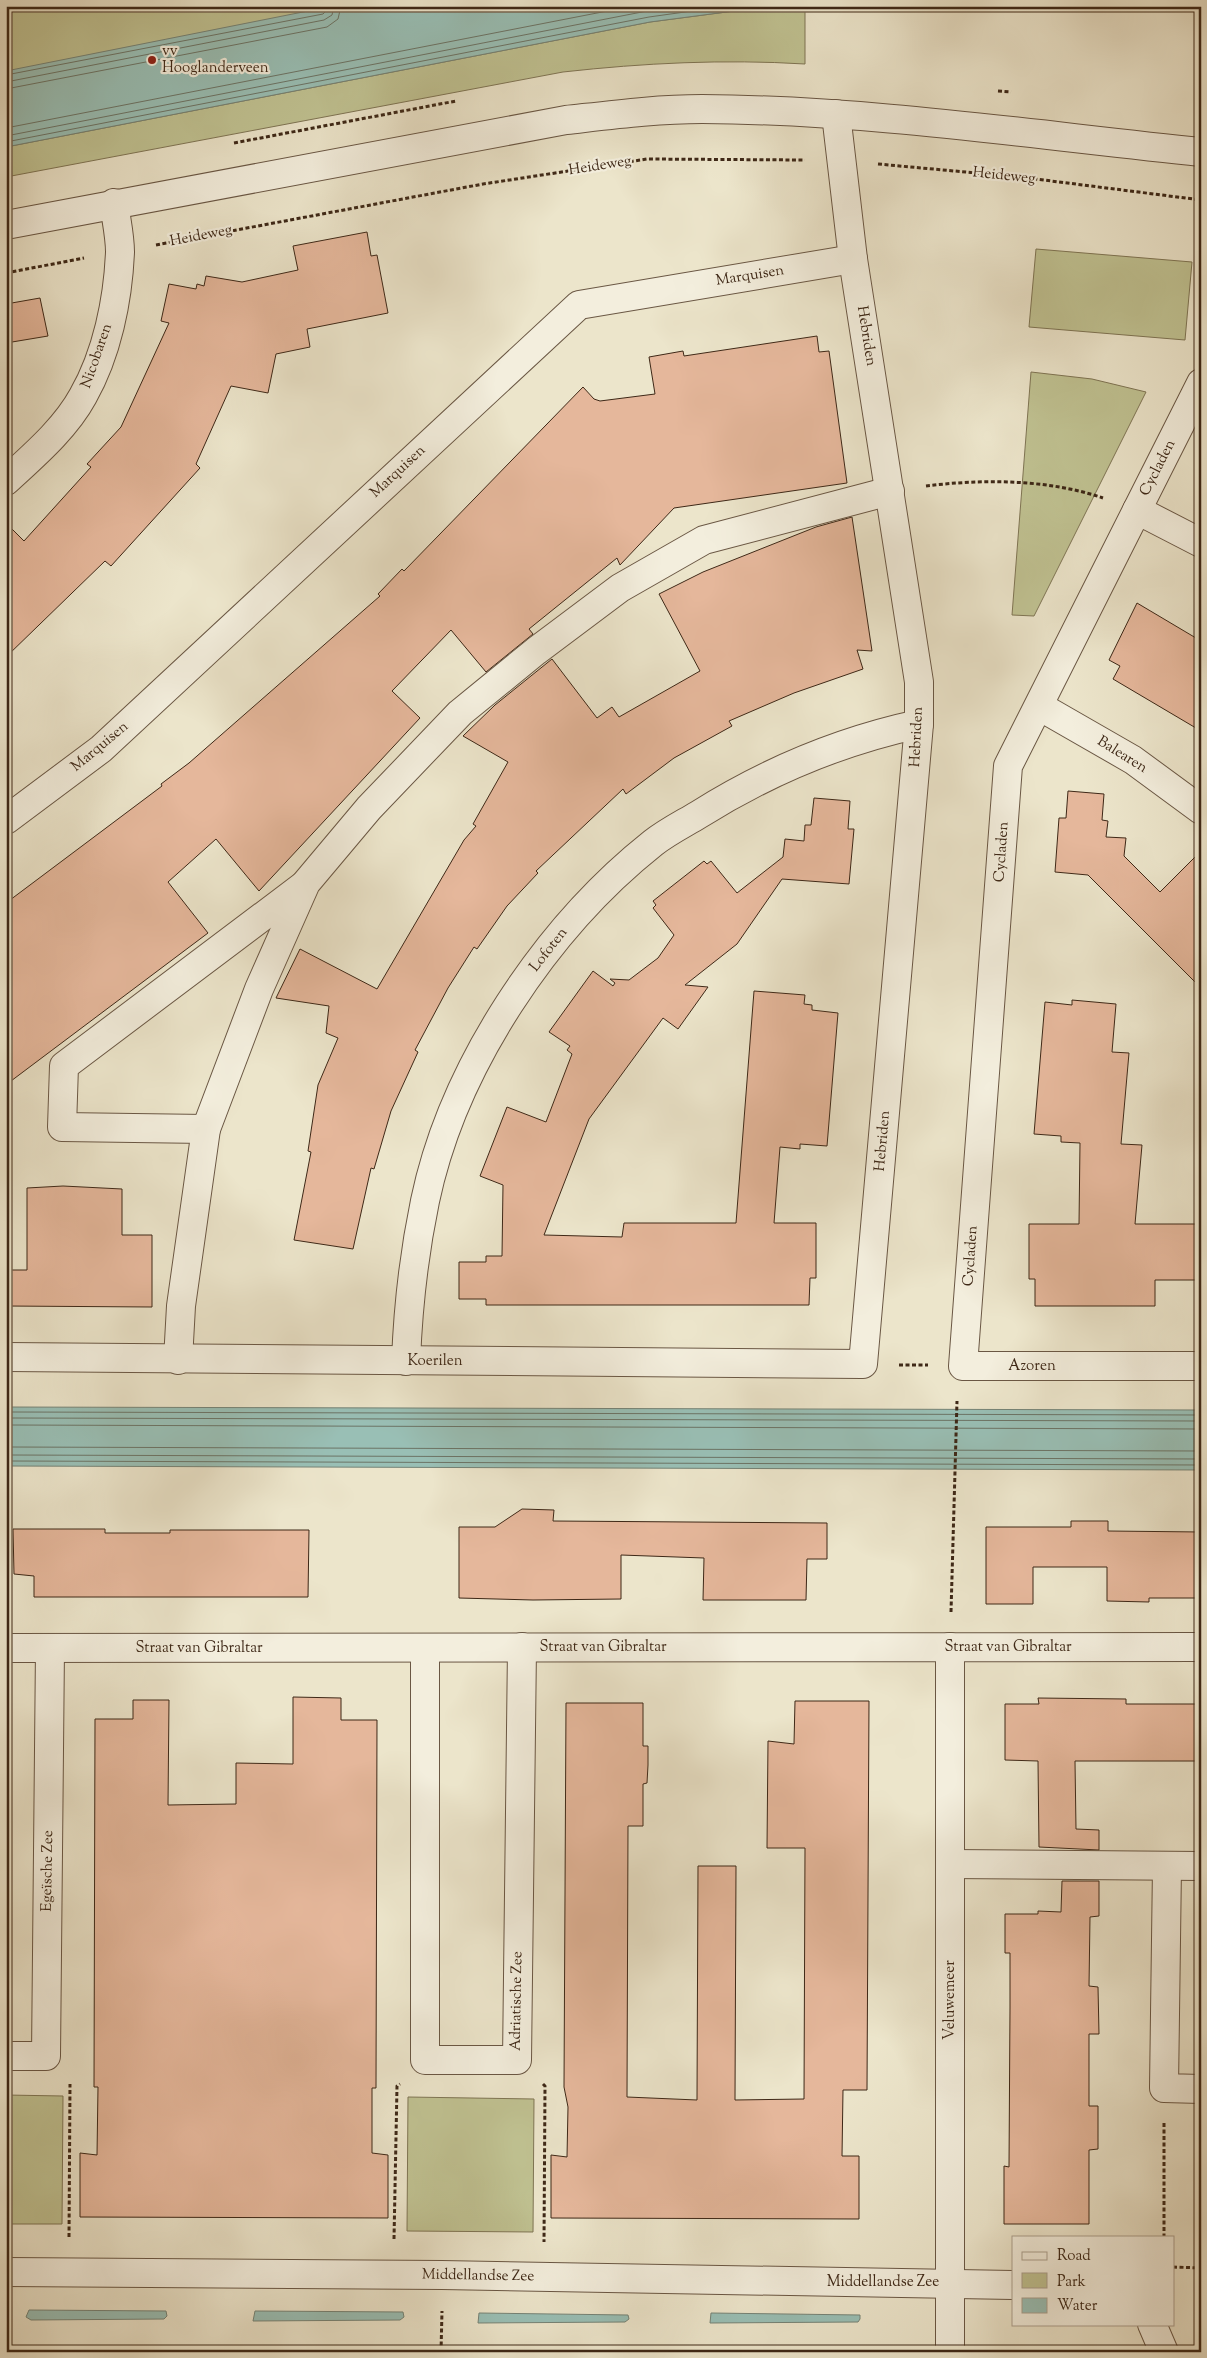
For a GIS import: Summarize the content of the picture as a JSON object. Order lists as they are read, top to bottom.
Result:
{
  "streets": {
    "street": [
      "Marquisen",
      "Hebriden",
      "Nicobaren",
      "Cycladen",
      "Balearen",
      "Lofoten",
      "Koerilen",
      "Azoren",
      "Straat van Gibraltar",
      "Egeïsche Zee",
      "Veluwemeer",
      "Adriatische Zee",
      "Middellandse Zee"
    ],
    "path": ["Heideweg"]
  },
  "crossings": [
    ["Heideweg", "Hebriden"],
    ["Heideweg", "Nicobaren"],
    ["Marquisen", "Hebriden"],
    ["Hebriden", "Lofoten"],
    ["Hebriden", "Koerilen"],
    ["Cycladen", "Balearen"],
    ["Cycladen", "Azoren"],
    ["Lofoten", "Koerilen"],
    ["Straat van Gibraltar", "Egeïsche Zee"],
    ["Straat van Gibraltar", "Veluwemeer"],
    ["Straat van Gibraltar", "Adriatische Zee"],
    ["Veluwemeer", "Middellandse Zee"]
  ],
  "places": ["vv Hooglanderveen"],
  "legend": ["Road", "Park", "Water"]
}
